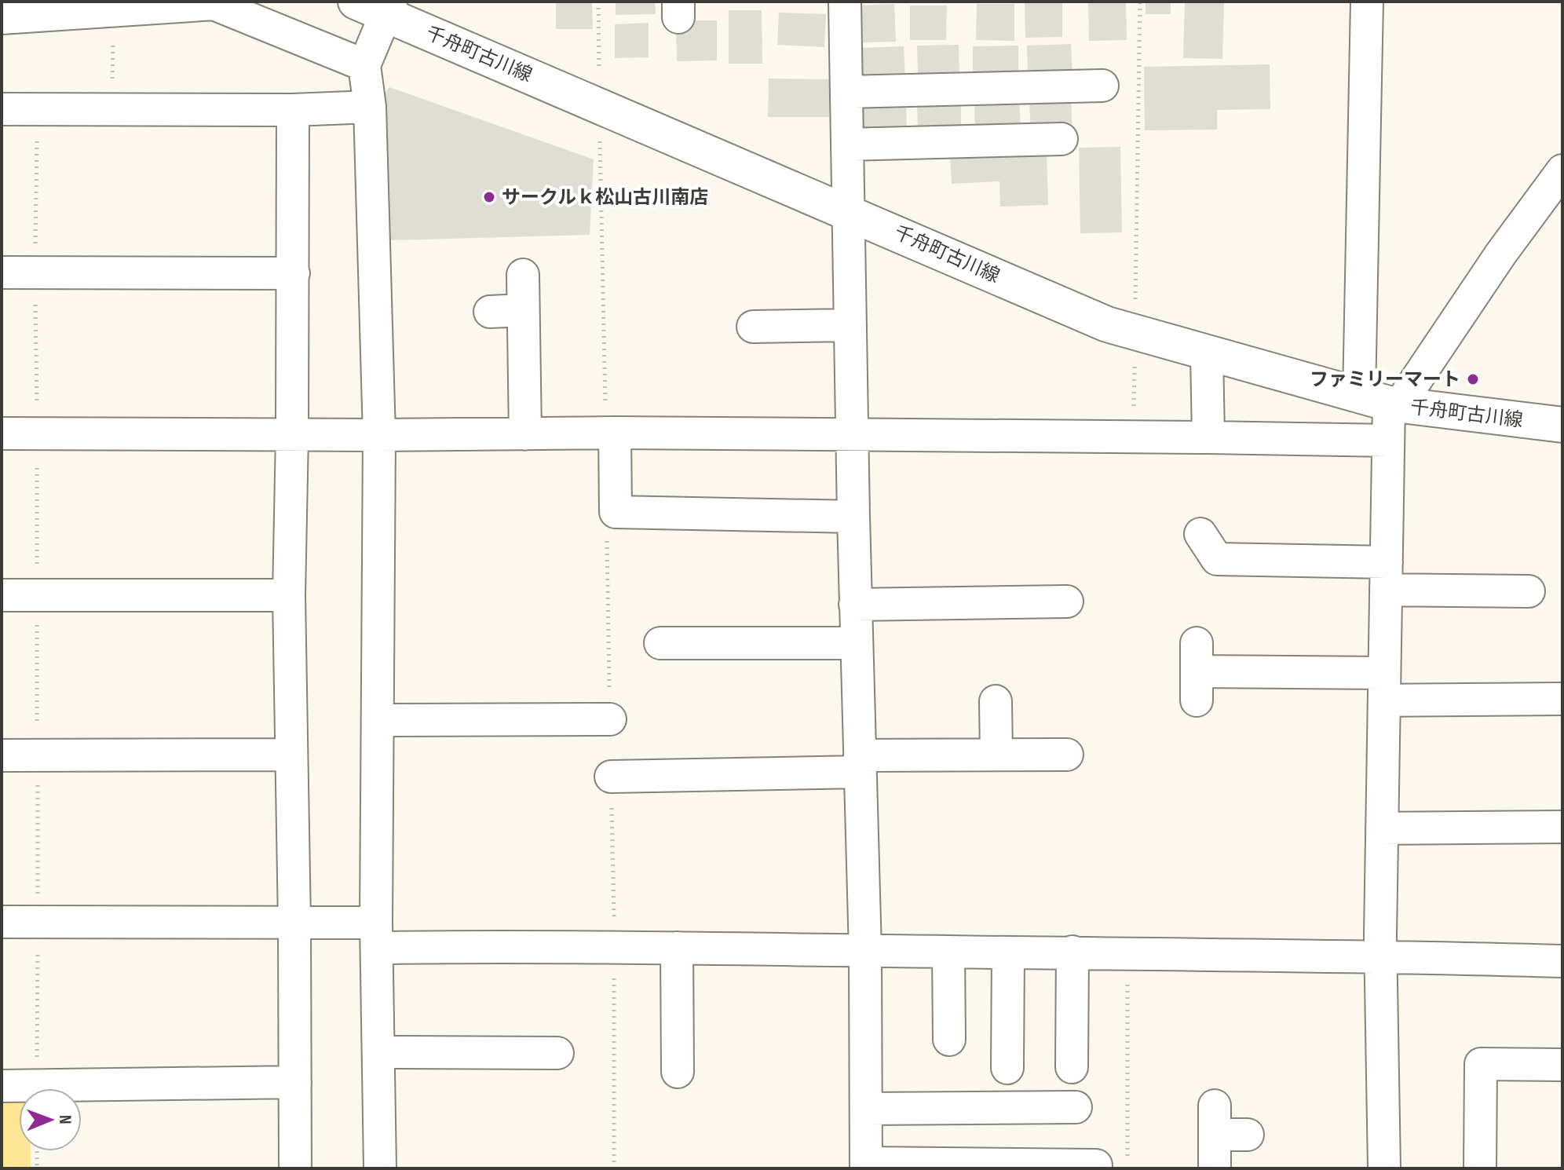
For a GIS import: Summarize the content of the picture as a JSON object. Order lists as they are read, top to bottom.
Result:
{
  "streets": {
    "street": ["千舟町古川線"]
  },
  "places": ["サークルｋ松山古川南店", "ファミリーマート"],
  "north": "right"
}
